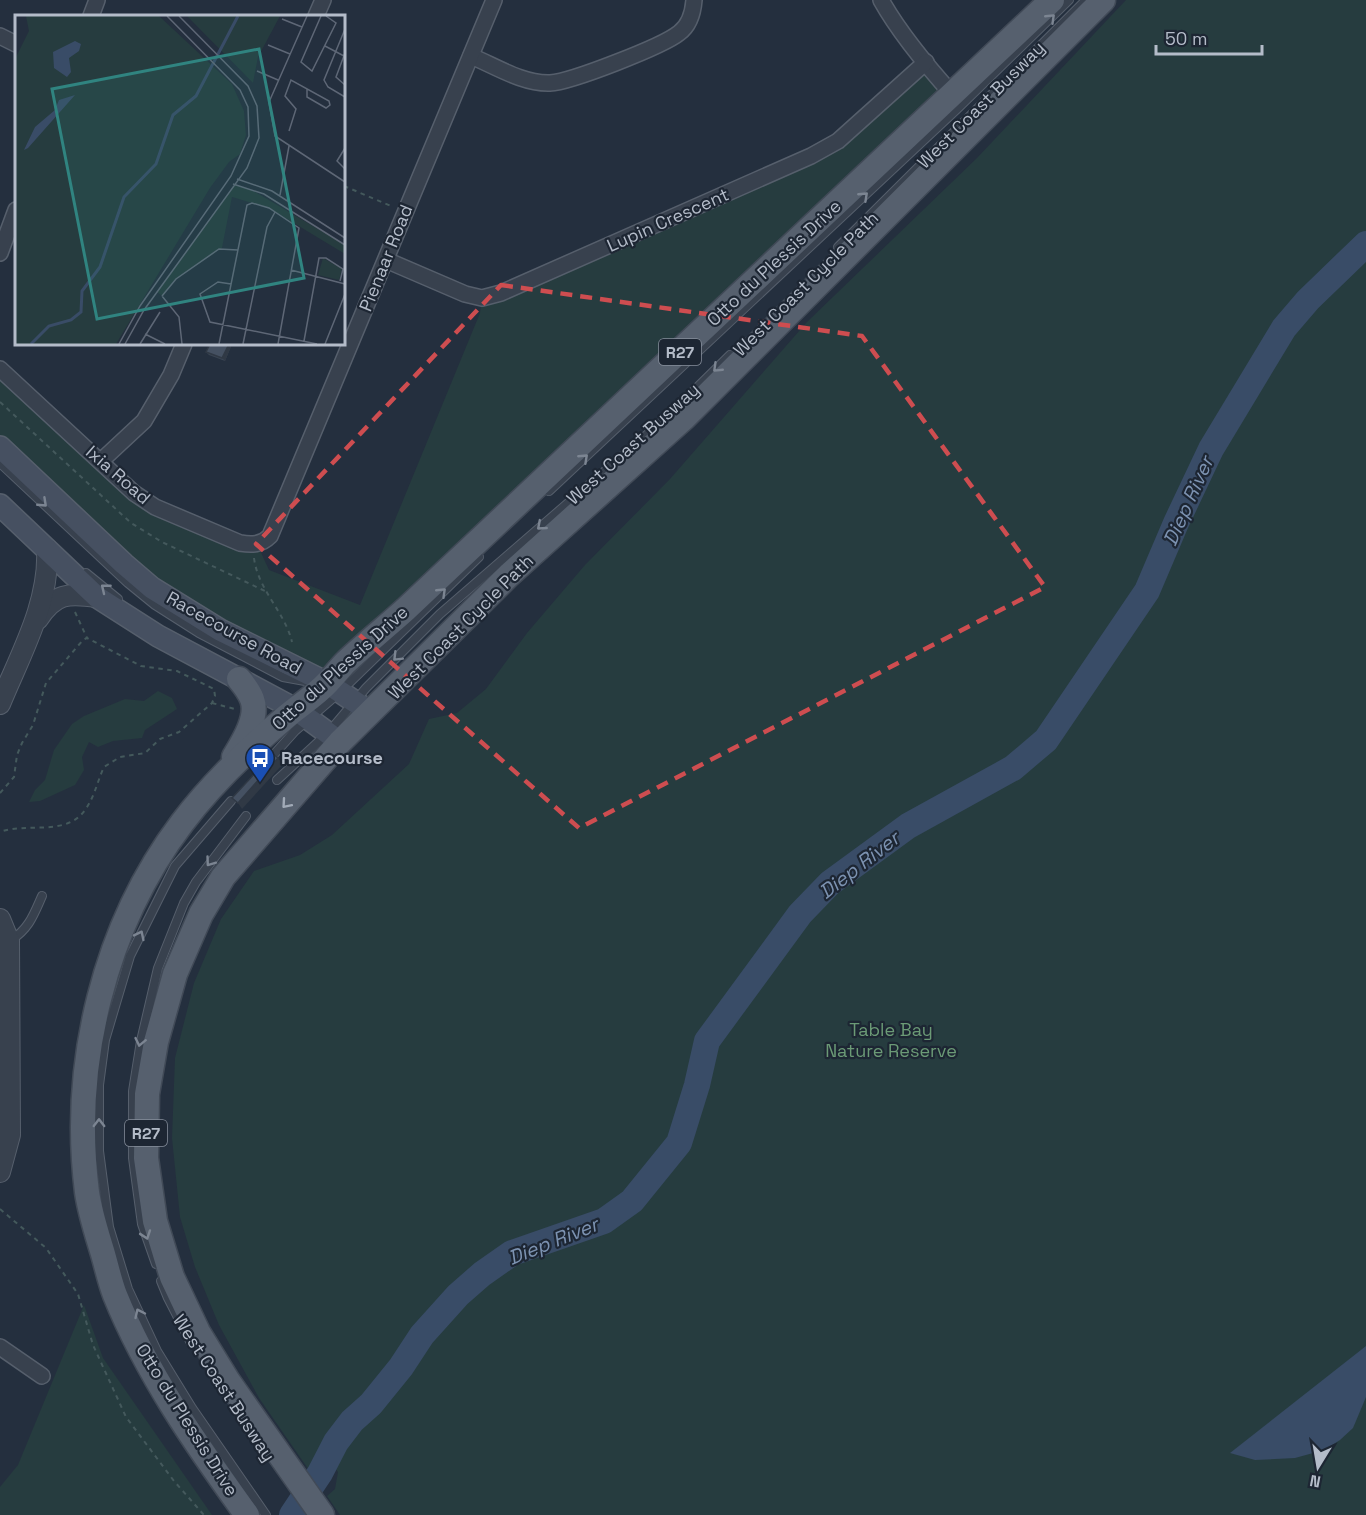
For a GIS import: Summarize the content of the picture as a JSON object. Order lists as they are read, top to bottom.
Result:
{
  "streets": {
    "main road": ["Otto du Plessis Drive", "R27", "Racecourse Road"],
    "street": ["Lupin Crescent", "Pienaar Road", "Ixia Road"],
    "lane": ["West Coast Busway"]
  },
  "crossings": [
    ["West Coast Busway", "Otto du Plessis Drive"],
    ["West Coast Busway", "Racecourse Road"],
    ["Lupin Crescent", "Pienaar Road"],
    ["Pienaar Road", "Ixia Road"],
    ["Otto du Plessis Drive", "Racecourse Road"]
  ],
  "water": ["Diep River"],
  "parks": ["Table Bay Nature Reserve"],
  "places": {
    "bus stop": ["Racecourse"]
  },
  "scale_bar": "50 m",
  "north": "bottom"
}
